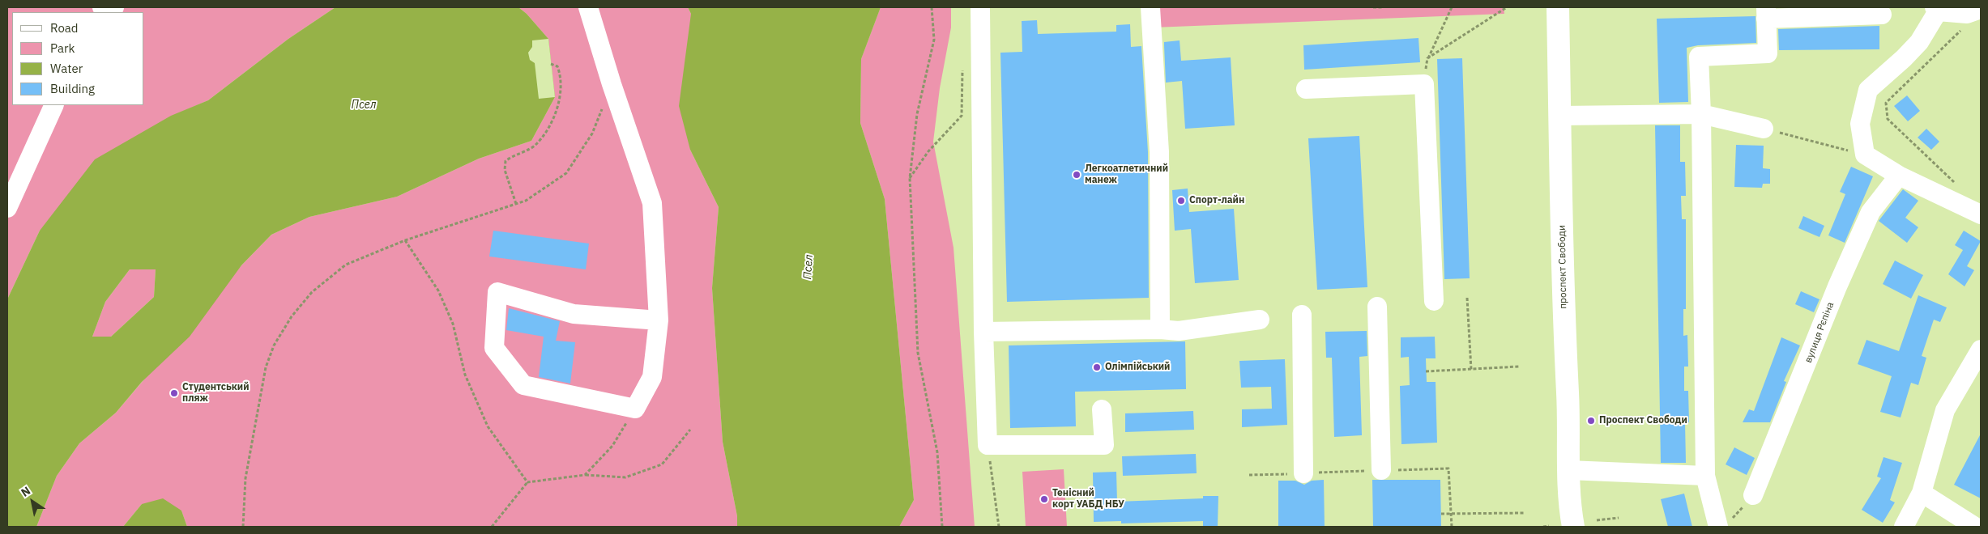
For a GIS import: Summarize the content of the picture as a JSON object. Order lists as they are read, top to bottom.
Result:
{
  "streets": {
    "main road": ["проспект Свободи"],
    "street": ["вулиця Рєпіна"]
  },
  "water": ["Псел"],
  "places": [
    "Легкоатлетичний манеж",
    "Спорт-лайн",
    "Олімпійський",
    "Студентський пляж",
    "Проспект Свободи",
    "Тенісний корт УАБД НБУ"
  ],
  "legend": [
    "Road",
    "Park",
    "Water",
    "Building"
  ],
  "north": "top left"
}
